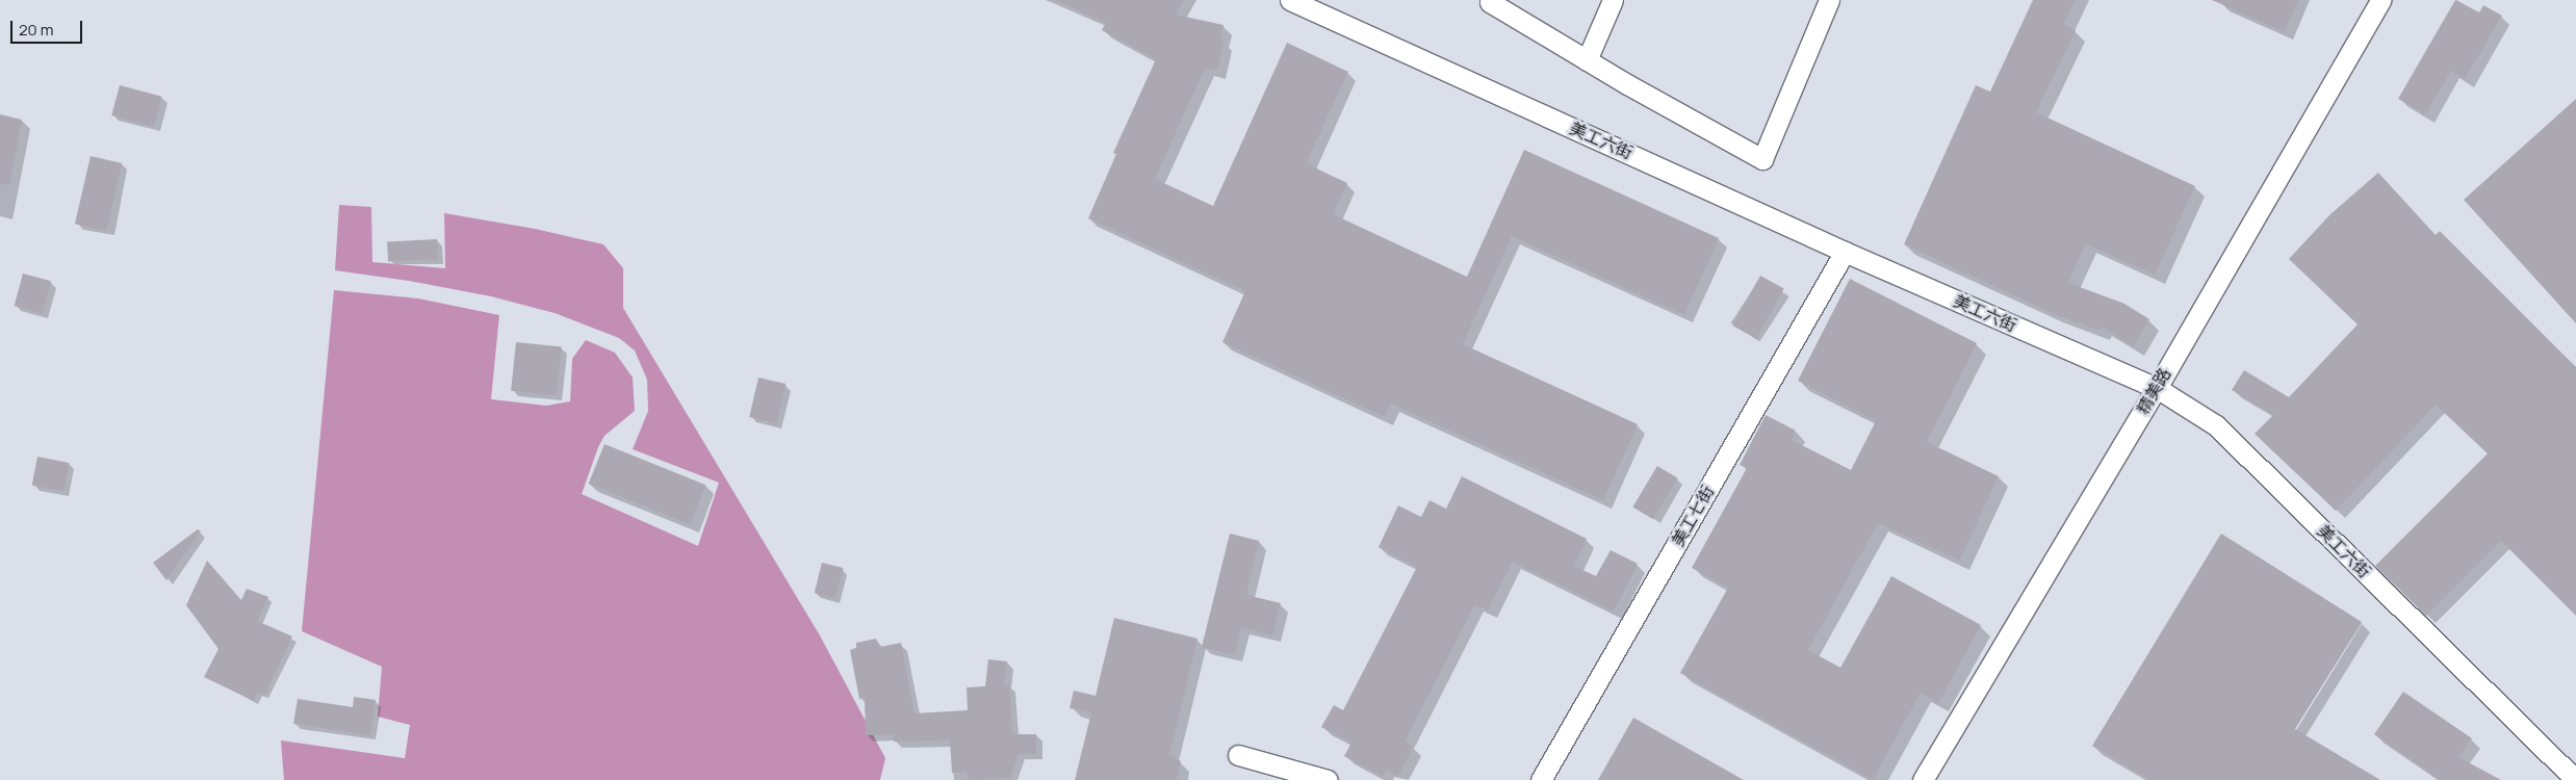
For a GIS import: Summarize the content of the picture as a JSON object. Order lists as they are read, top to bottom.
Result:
{
  "streets": {
    "street": ["美工六街", "精美路", "美工七街"]
  },
  "crossings": [
    ["美工六街", "精美路"],
    ["美工六街", "美工七街"]
  ],
  "scale_bar": "20 m"
}
